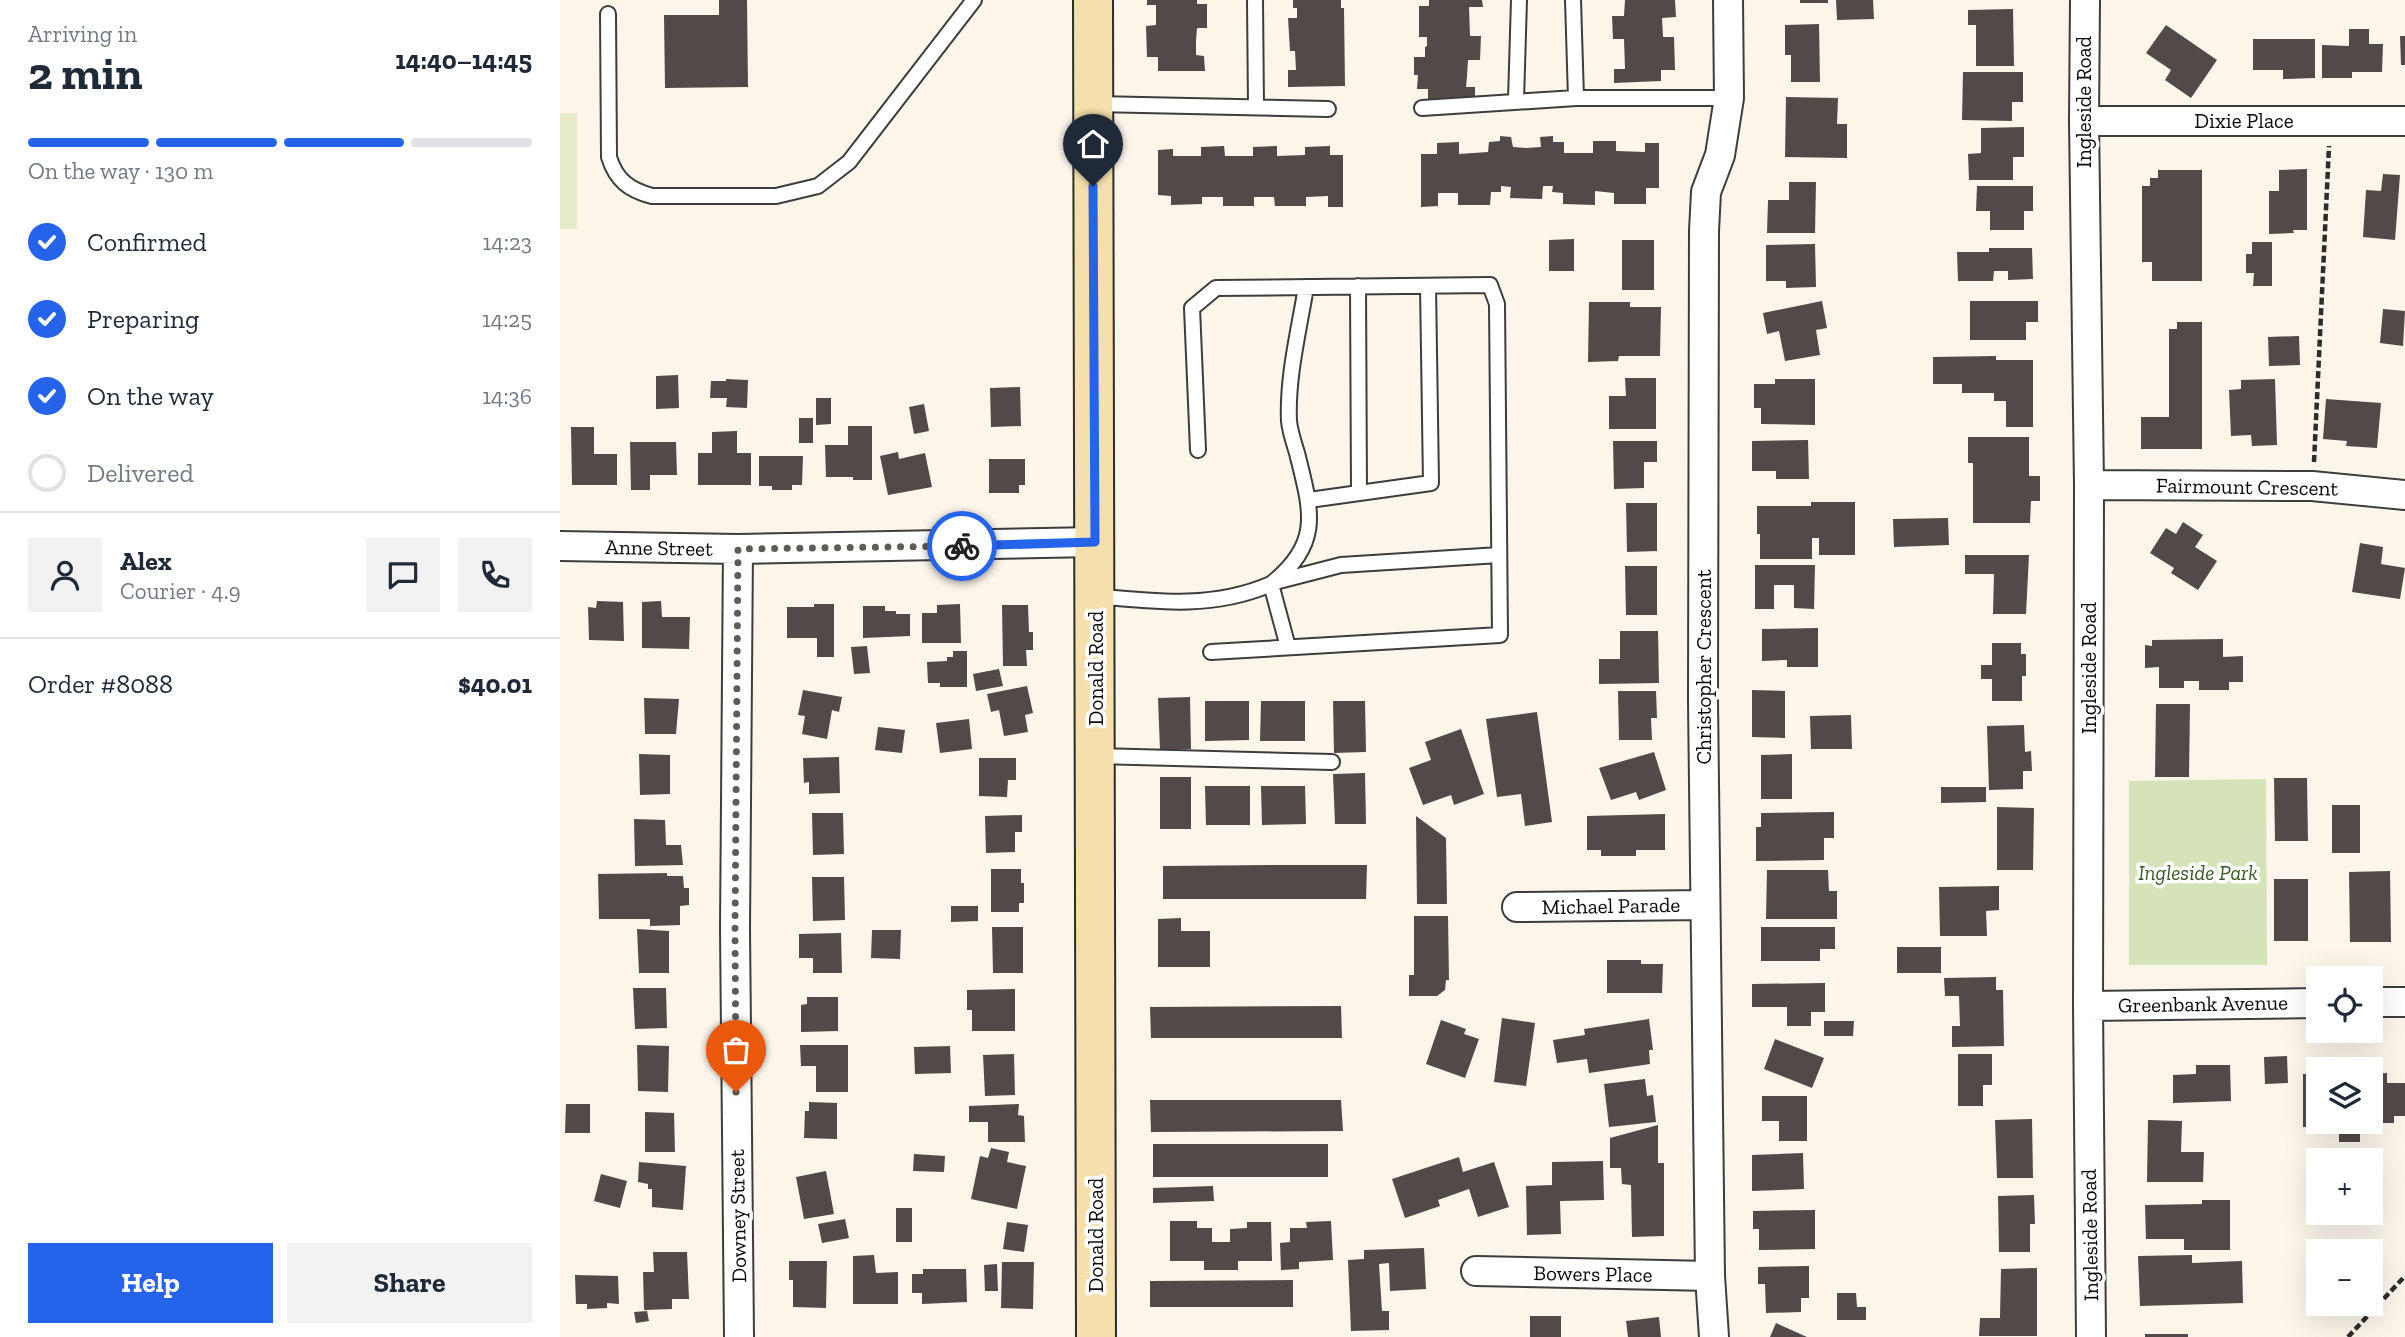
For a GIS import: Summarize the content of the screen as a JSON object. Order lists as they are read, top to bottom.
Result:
{
  "streets": {
    "street": [
      "Ingleside Road",
      "Dixie Place",
      "Fairmount Crescent",
      "Anne Street",
      "Christopher Crescent",
      "Donald Road",
      "Michael Parade",
      "Greenbank Avenue",
      "Downey Street",
      "Bowers Place"
    ]
  },
  "crossings": [
    ["Ingleside Road", "Dixie Place"],
    ["Ingleside Road", "Fairmount Crescent"],
    ["Ingleside Road", "Greenbank Avenue"],
    ["Anne Street", "Donald Road"],
    ["Anne Street", "Downey Street"],
    ["Christopher Crescent", "Michael Parade"],
    ["Christopher Crescent", "Bowers Place"]
  ],
  "parks": ["Ingleside Park"],
  "page": {
    "heading": ["2 min", "Arriving in", "14:40–14:45"],
    "panel": [
      "Alex",
      "Courier · 4.9",
      "Order #8088",
      "$40.01"
    ],
    "bar": "On the way · 130 m",
    "list": [
      ["Confirmed", "14:23"],
      ["Preparing", "14:25"],
      ["On the way", "14:36"],
      "Delivered"
    ],
    "map_buttons": ["+", "−"],
    "buttons": ["Help", "Share"]
  }
}
